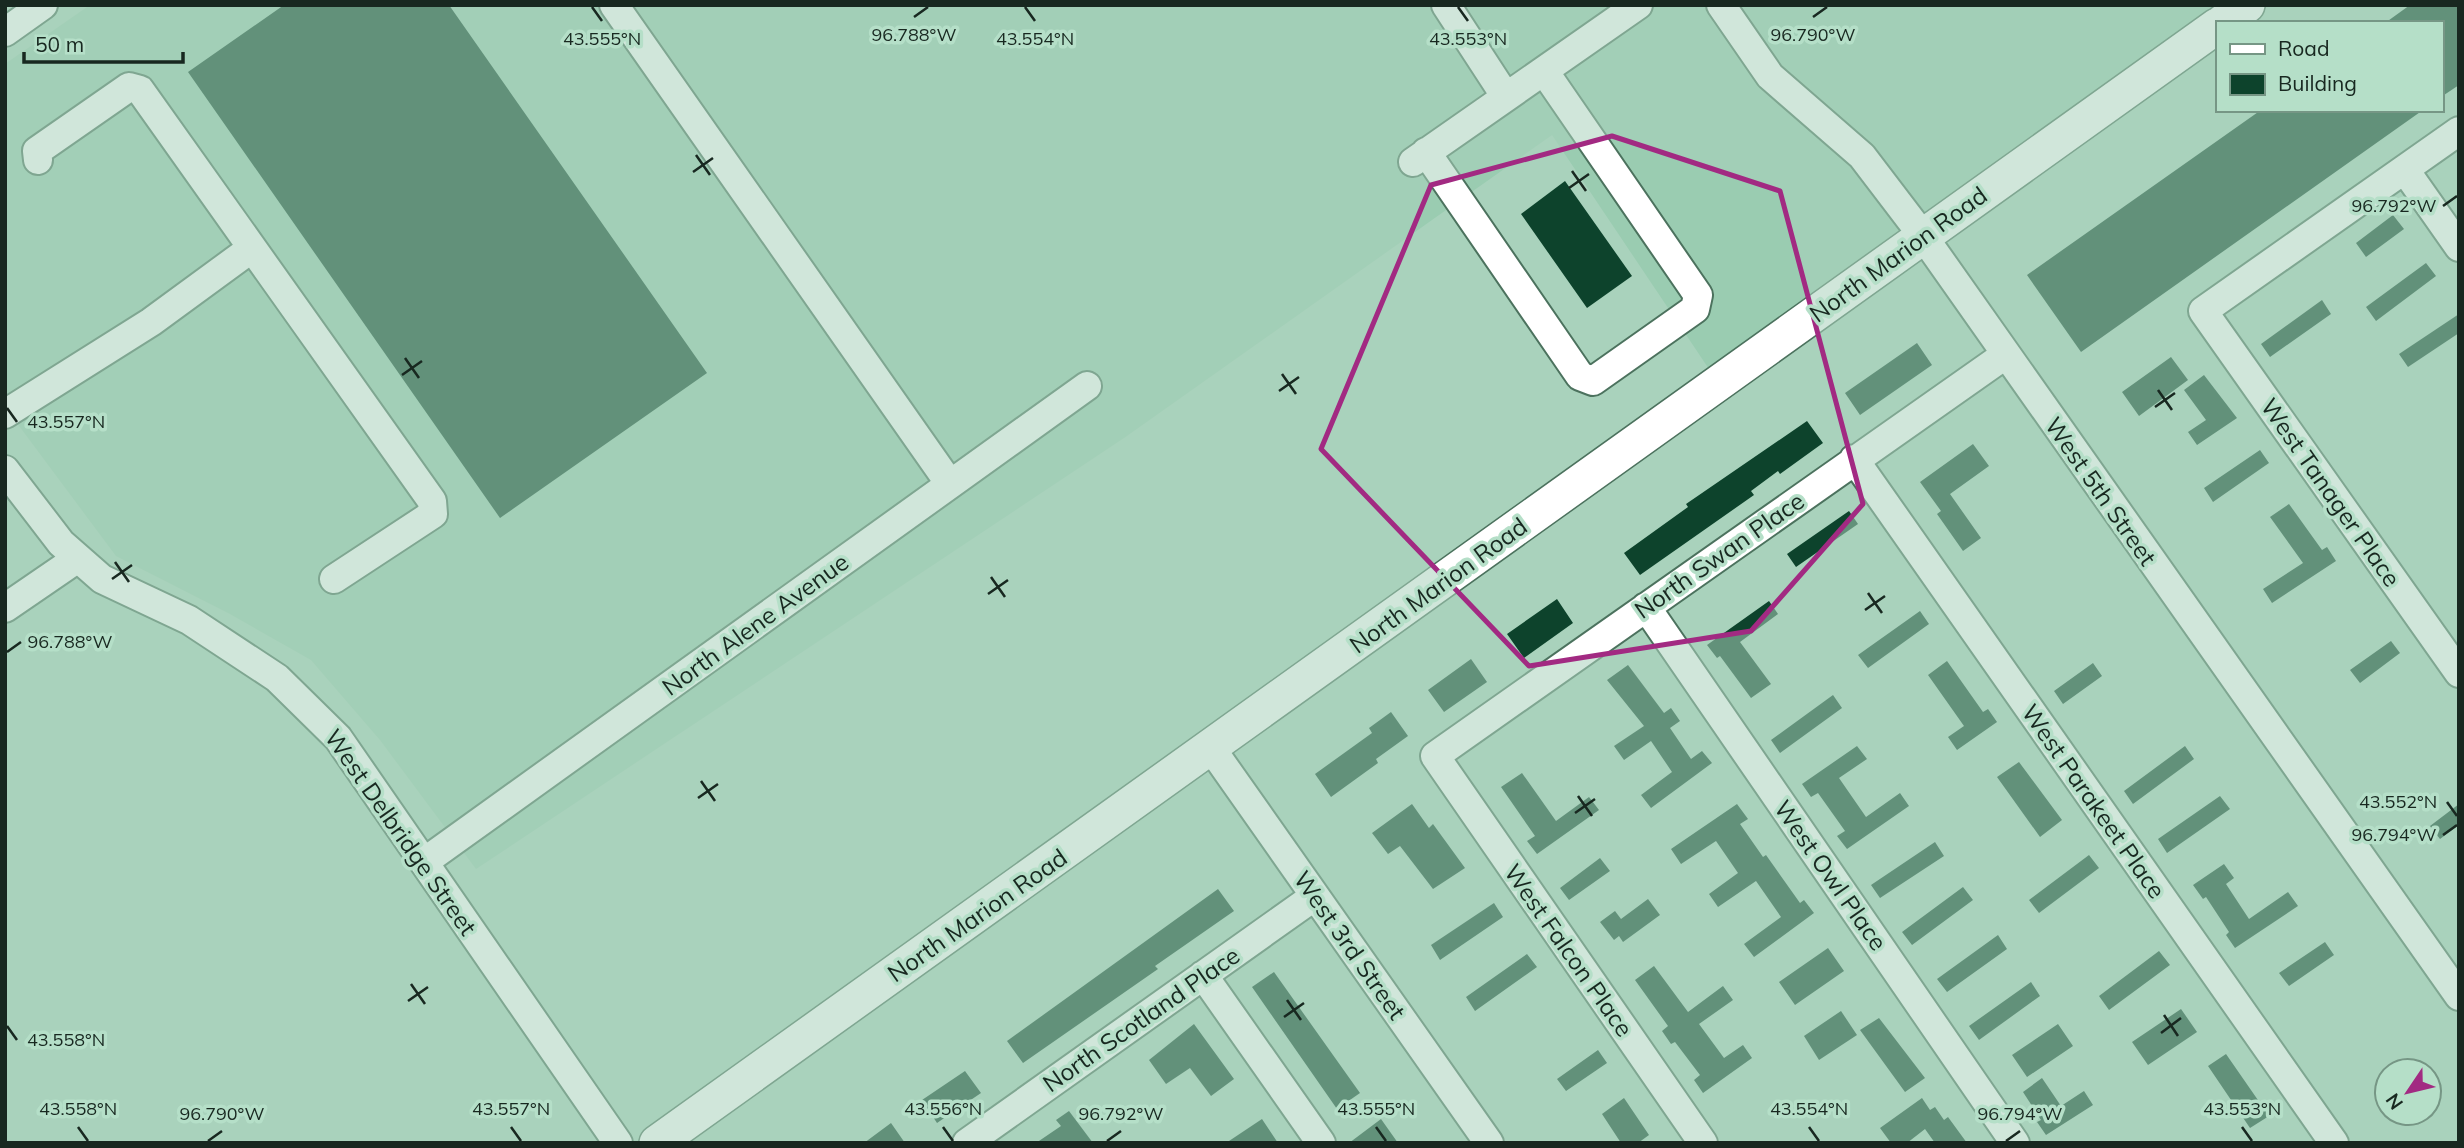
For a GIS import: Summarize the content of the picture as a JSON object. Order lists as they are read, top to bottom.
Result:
{
  "streets": {
    "main road": ["North Marion Road"],
    "street": [
      "West 5th Street",
      "West Tanager Place",
      "North Swan Place",
      "North Alene Avenue",
      "West Parakeet Place",
      "West Delbridge Street",
      "West Owl Place",
      "West 3rd Street",
      "West Falcon Place",
      "North Scotland Place"
    ]
  },
  "crossings": [
    ["North Marion Road", "West 5th Street"],
    ["North Marion Road", "West 3rd Street"],
    ["West 5th Street", "North Swan Place"],
    ["North Swan Place", "West Parakeet Place"],
    ["North Swan Place", "West Owl Place"],
    ["North Swan Place", "West Falcon Place"],
    ["North Alene Avenue", "West Delbridge Street"],
    ["West 3rd Street", "North Scotland Place"]
  ],
  "legend": ["Road", "Building"],
  "scale_bar": "50 m",
  "north": "bottom left",
  "coordinates": [
    "96.790°W",
    "96.788°W",
    "43.555°N",
    "43.554°N",
    "43.553°N",
    "96.792°W",
    "43.557°N",
    "43.552°N",
    "96.794°W",
    "43.558°N",
    "43.556°N"
  ]
}
